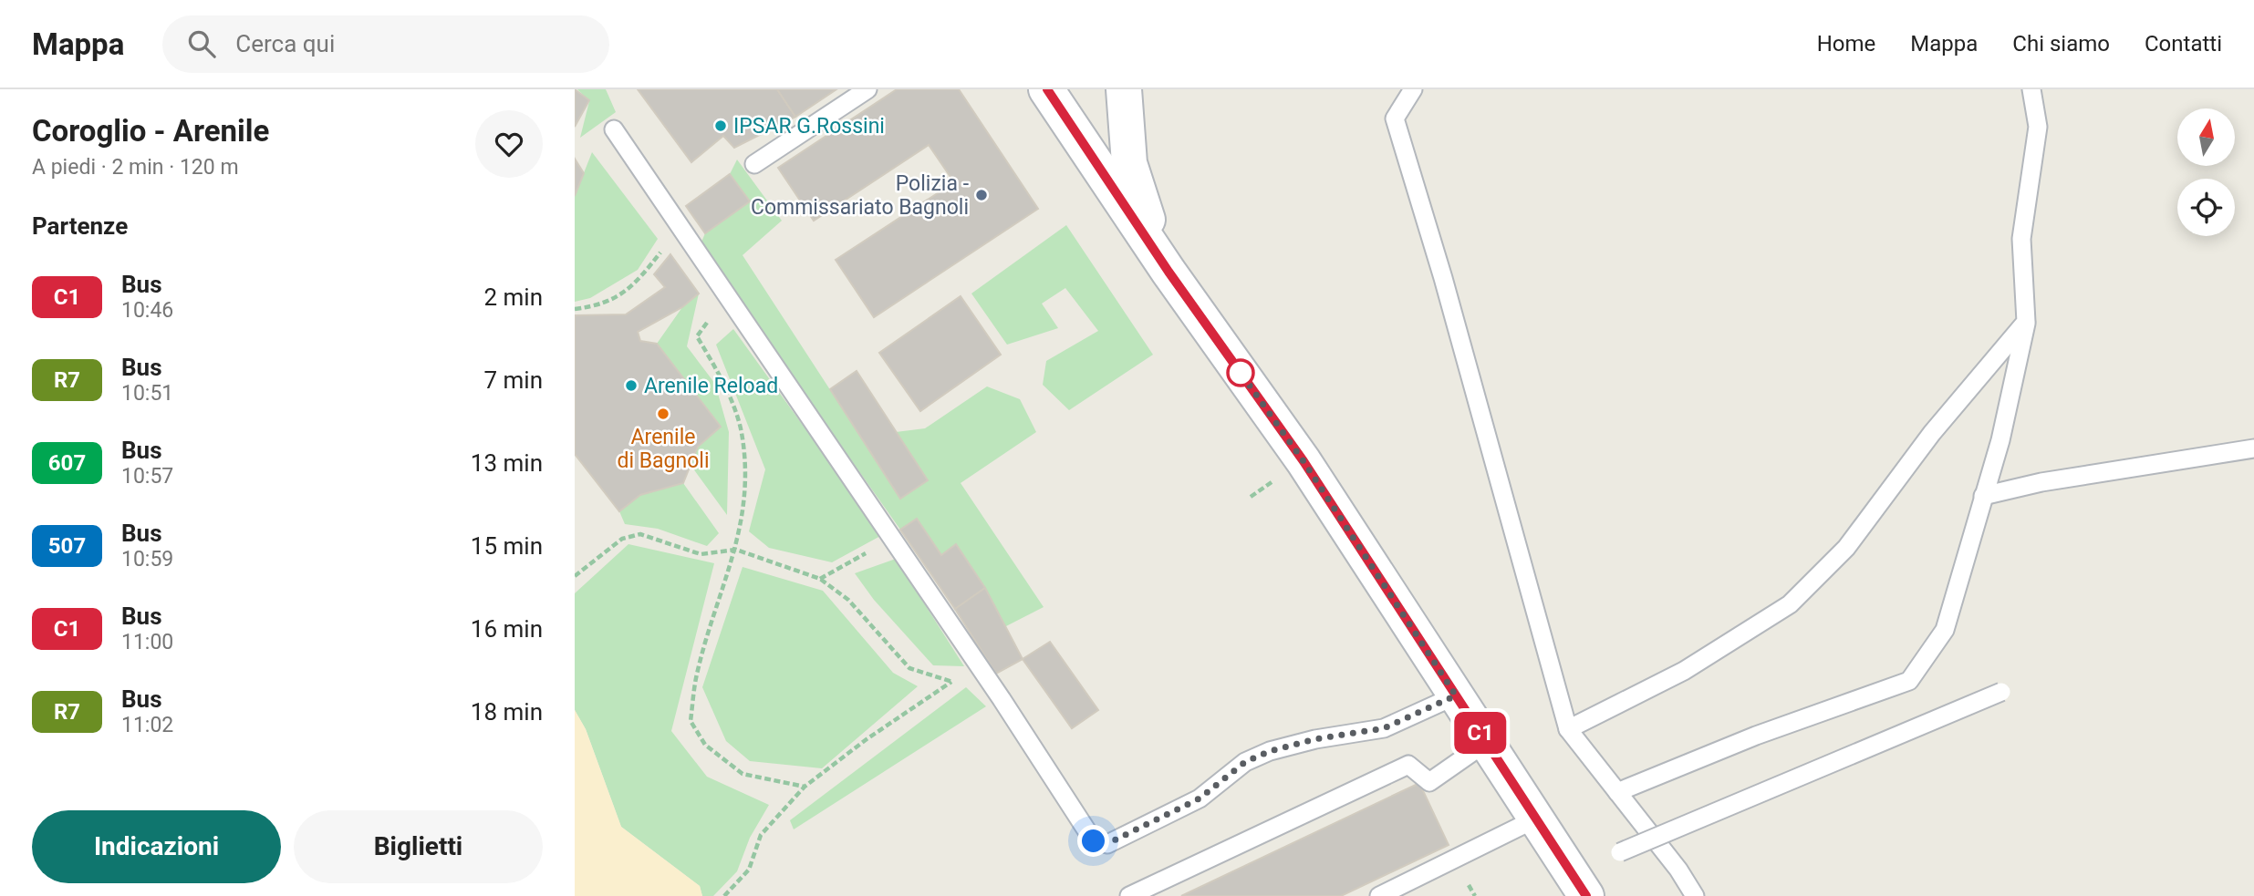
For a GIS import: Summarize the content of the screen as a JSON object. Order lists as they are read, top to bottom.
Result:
{
  "places": [
    "IPSAR G.Rossini",
    "Polizia - Commissariato Bagnoli",
    "Arenile Reload",
    "Arenile di Bagnoli"
  ],
  "lines": ["bus line C1"],
  "north": "top",
  "page": {
    "header": "Mappa",
    "search": "Cerca qui",
    "nav": [
      "Home",
      "Mappa",
      "Chi siamo",
      "Contatti"
    ],
    "heading": [
      ["Coroglio - Arenile", "A piedi · 2 min · 120 m"],
      "Partenze"
    ],
    "on_map": "C1",
    "list": [
      {
        "mark": "C1",
        "name": "Bus",
        "note": "10:46",
        "value": "2 min"
      },
      {
        "mark": "R7",
        "name": "Bus",
        "note": "10:51",
        "value": "7 min"
      },
      {
        "mark": "607",
        "name": "Bus",
        "note": "10:57",
        "value": "13 min"
      },
      {
        "mark": "507",
        "name": "Bus",
        "note": "10:59",
        "value": "15 min"
      },
      {
        "mark": "C1",
        "name": "Bus",
        "note": "11:00",
        "value": "16 min"
      },
      {
        "mark": "R7",
        "name": "Bus",
        "note": "11:02",
        "value": "18 min"
      }
    ],
    "buttons": ["Indicazioni", "Biglietti"]
  }
}
